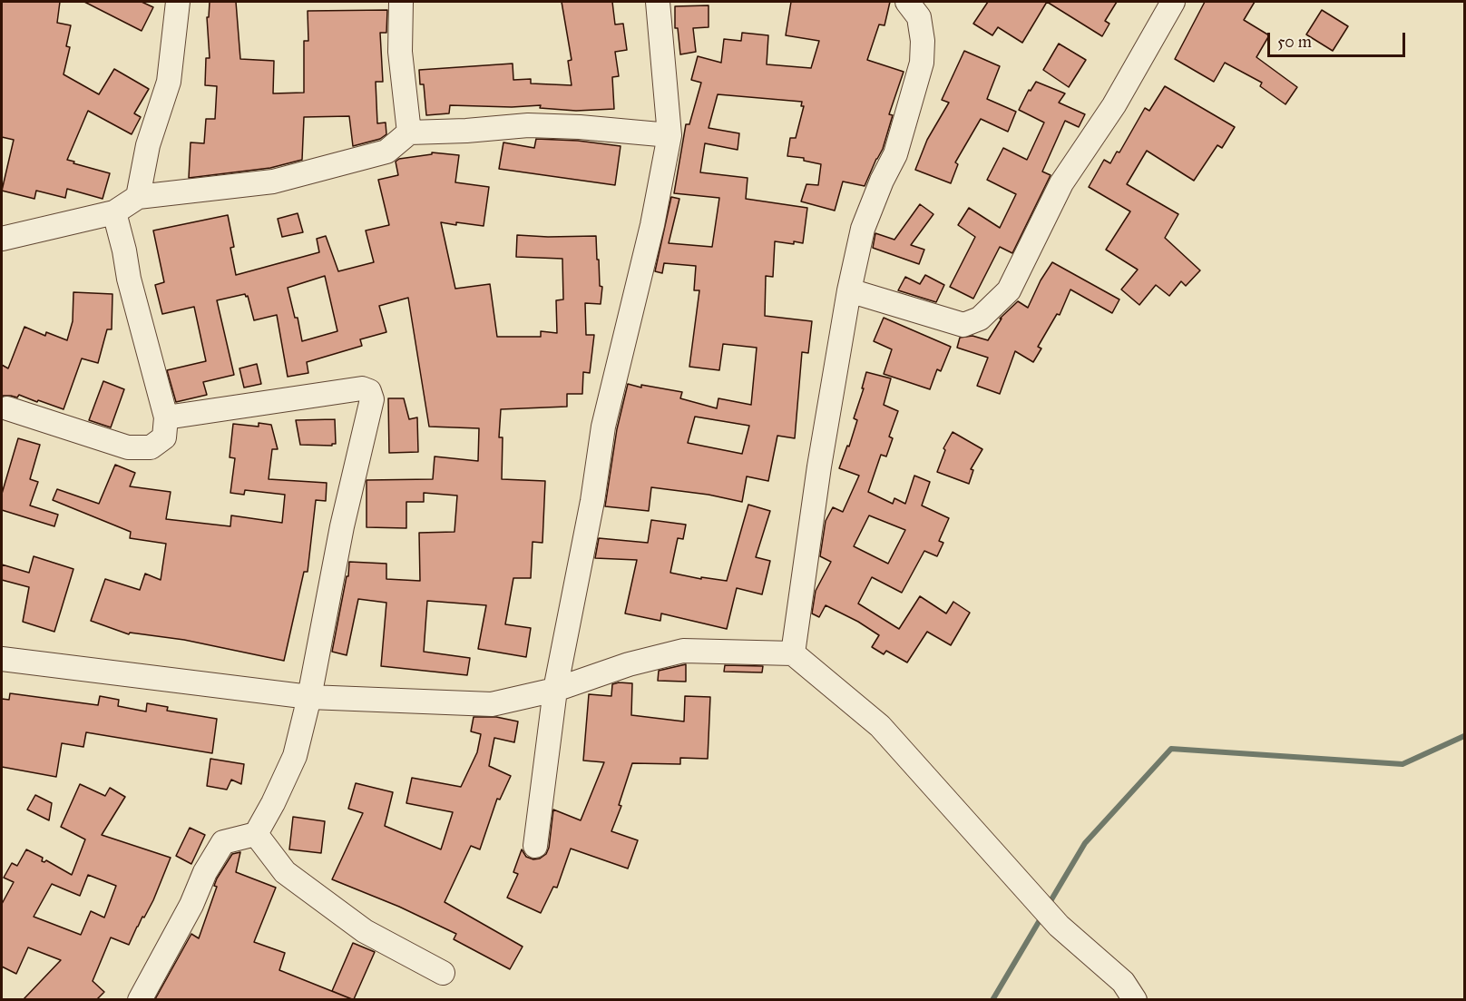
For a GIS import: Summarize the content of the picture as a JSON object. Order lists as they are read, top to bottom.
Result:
{
  "scale_bar": "50 m"
}
